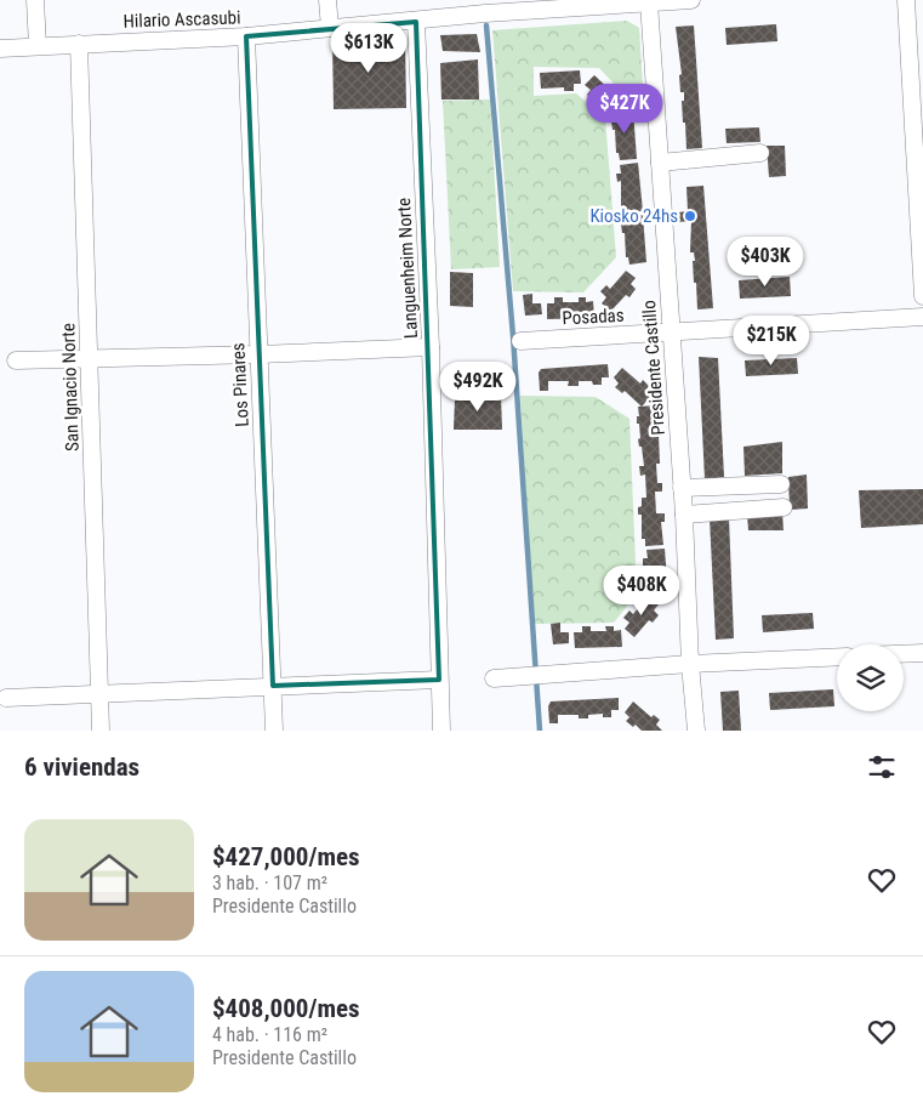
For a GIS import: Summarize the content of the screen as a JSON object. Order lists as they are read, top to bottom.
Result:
{
  "streets": {
    "street": [
      "Hilario Ascasubi",
      "Languenheim Norte",
      "Posadas",
      "Presidente Castillo",
      "Los Pinares",
      "San Ignacio Norte"
    ]
  },
  "crossings": [
    ["Hilario Ascasubi", "Languenheim Norte"],
    ["Hilario Ascasubi", "Presidente Castillo"],
    ["Hilario Ascasubi", "Los Pinares"],
    ["Hilario Ascasubi", "San Ignacio Norte"],
    ["Posadas", "Presidente Castillo"]
  ],
  "places": ["Kiosko 24hs"],
  "page": {
    "price": [
      "$613K",
      "$427K",
      "$403K",
      "$215K",
      "$492K",
      "$408K"
    ],
    "heading": "6 viviendas",
    "list": [
      {
        "name": "$427,000/mes",
        "note": "3 hab. · 107 m² · Presidente Castillo"
      },
      {
        "name": "$408,000/mes",
        "note": "4 hab. · 116 m² · Presidente Castillo"
      }
    ]
  }
}
